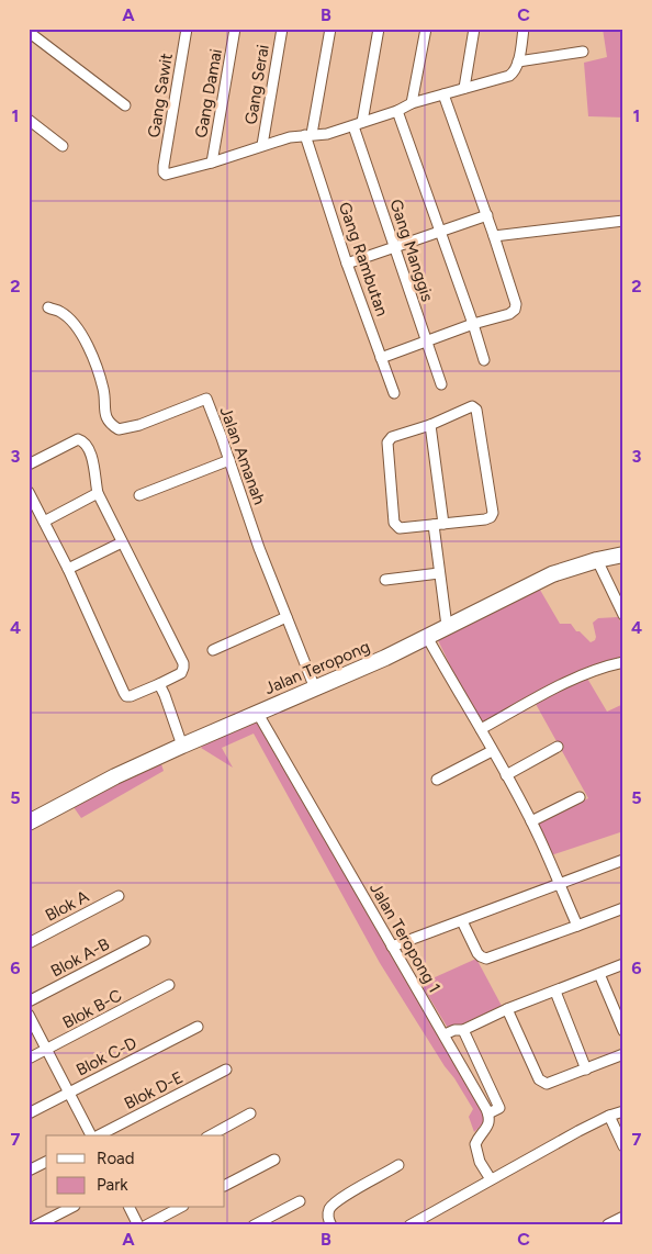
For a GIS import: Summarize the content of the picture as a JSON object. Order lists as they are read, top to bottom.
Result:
{
  "streets": {
    "main road": ["Jalan Teropong"],
    "street": [
      "Gang Serai",
      "Gang Damai",
      "Gang Sawit",
      "Gang Manggis",
      "Gang Rambutan",
      "Jalan Amanah",
      "Blok A",
      "Jalan Teropong 1",
      "Blok A-B",
      "Blok B-C",
      "Blok C-D",
      "Blok D-E"
    ]
  },
  "crossings": [
    ["Gang Damai", "Gang Sawit"],
    ["Jalan Amanah", "Jalan Teropong"],
    ["Jalan Teropong", "Jalan Teropong 1"]
  ],
  "legend": ["Road", "Park"],
  "grid": {
    "columns": ["A", "B", "C"],
    "rows": [
      "1",
      "2",
      "3",
      "4",
      "5",
      "6",
      "7"
    ]
  }
}
